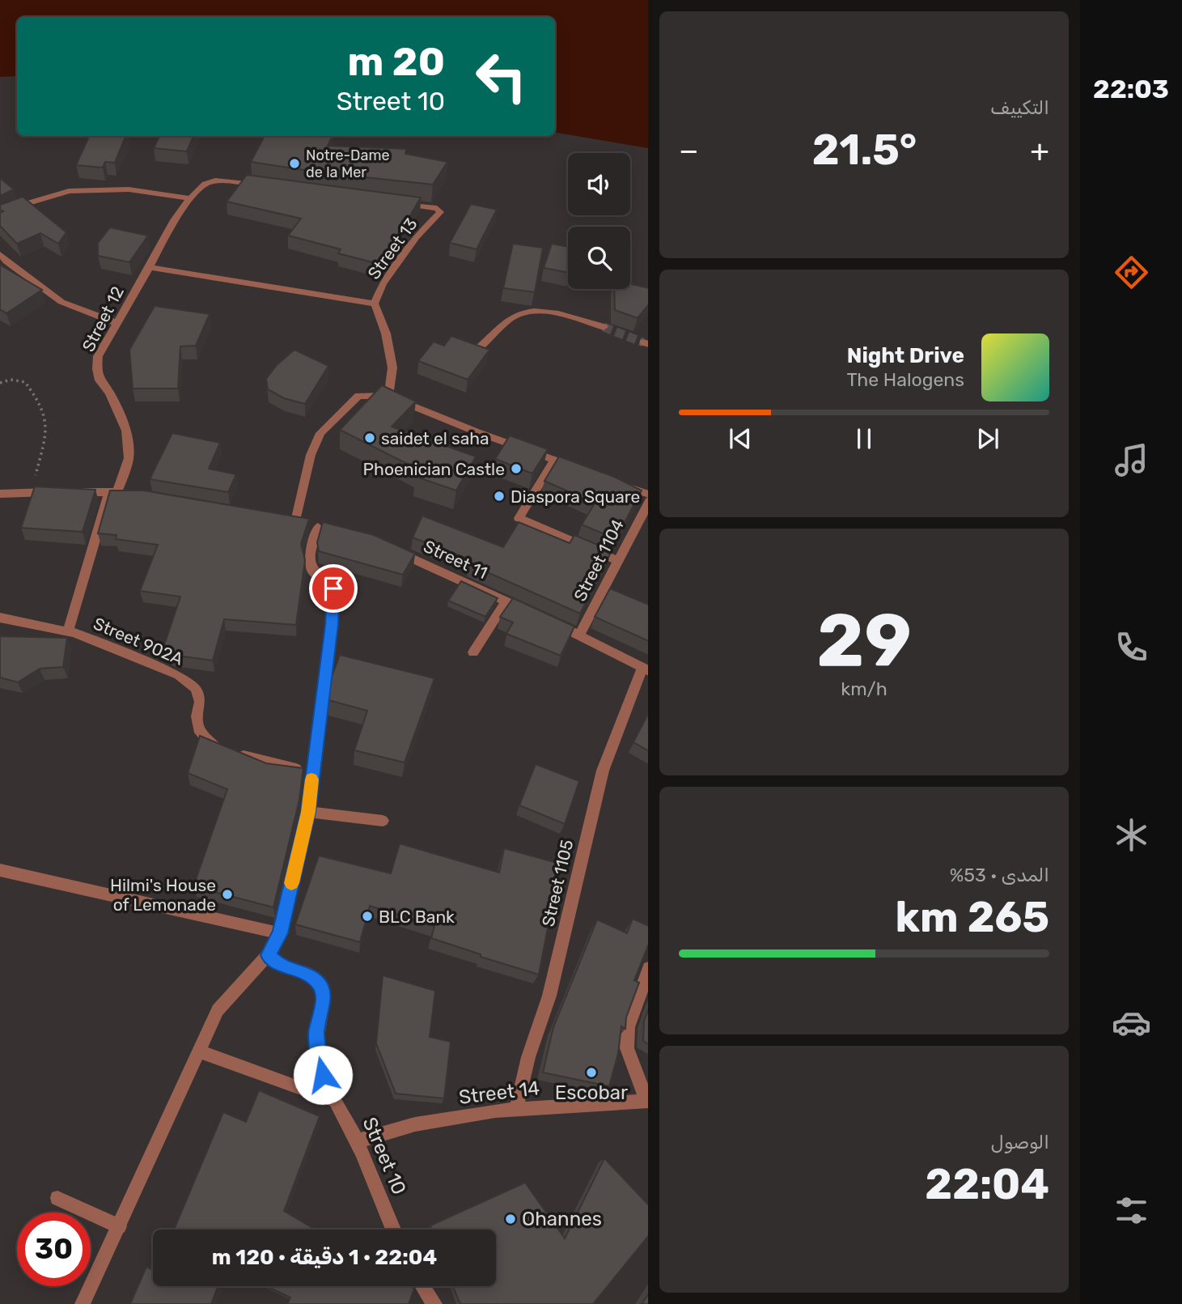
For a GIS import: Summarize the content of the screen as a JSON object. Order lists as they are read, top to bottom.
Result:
{
  "streets": {
    "street": [
      "Street 13",
      "Street 12",
      "Street 11",
      "Street 1104",
      "Street 902A",
      "Street 1105",
      "Street 14",
      "Street 10"
    ]
  },
  "crossings": [
    ["Street 12", "Street 902A"],
    ["Street 1105", "Street 14"],
    ["Street 14", "Street 10"]
  ],
  "places": [
    "Notre-Dame de la Mer",
    "saidet el saha",
    "Phoenician Castle",
    "Diaspora Square",
    "Hilmi's House of Lemonade",
    "BLC Bank",
    "Escobar",
    "Ohannes"
  ],
  "page": {
    "tabs": "22:03",
    "tile": [
      "التكييف",
      ["29", "km/h"],
      ["المدى · 53%", "265 km"],
      ["الوصول", "22:04"]
    ],
    "turn": ["20 m", "Street 10"],
    "heat": ["−", "21.5°", "+"],
    "song": ["Night Drive", "The Halogens"],
    "limit": "30",
    "trip": "22:04 · 1 دقيقة · 120 m"
  }
}
